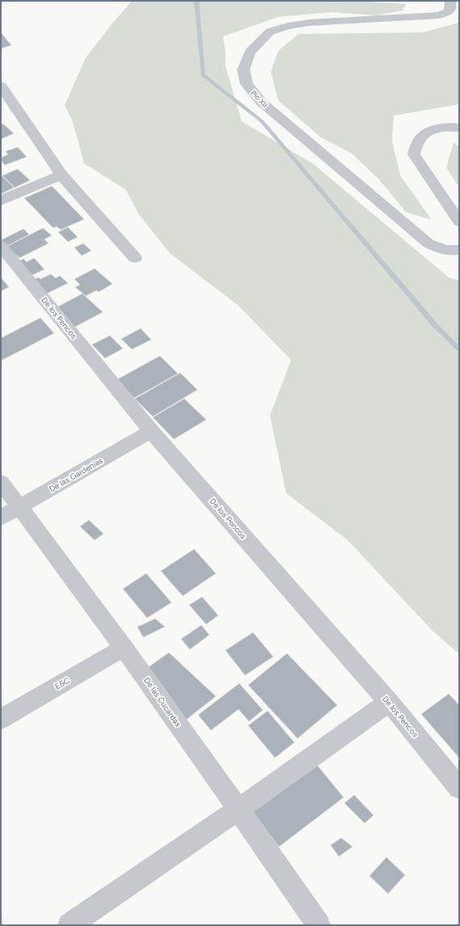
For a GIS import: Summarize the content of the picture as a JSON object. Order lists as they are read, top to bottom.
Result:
{
  "streets": {
    "street": [
      "Pío XII",
      "De los Pencos",
      "De las Gardenias",
      "E6C",
      "De las Cucardas"
    ]
  },
  "crossings": [
    ["De los Pencos", "De las Gardenias"],
    ["De las Gardenias", "De las Cucardas"],
    ["E6C", "De las Cucardas"]
  ]
}
